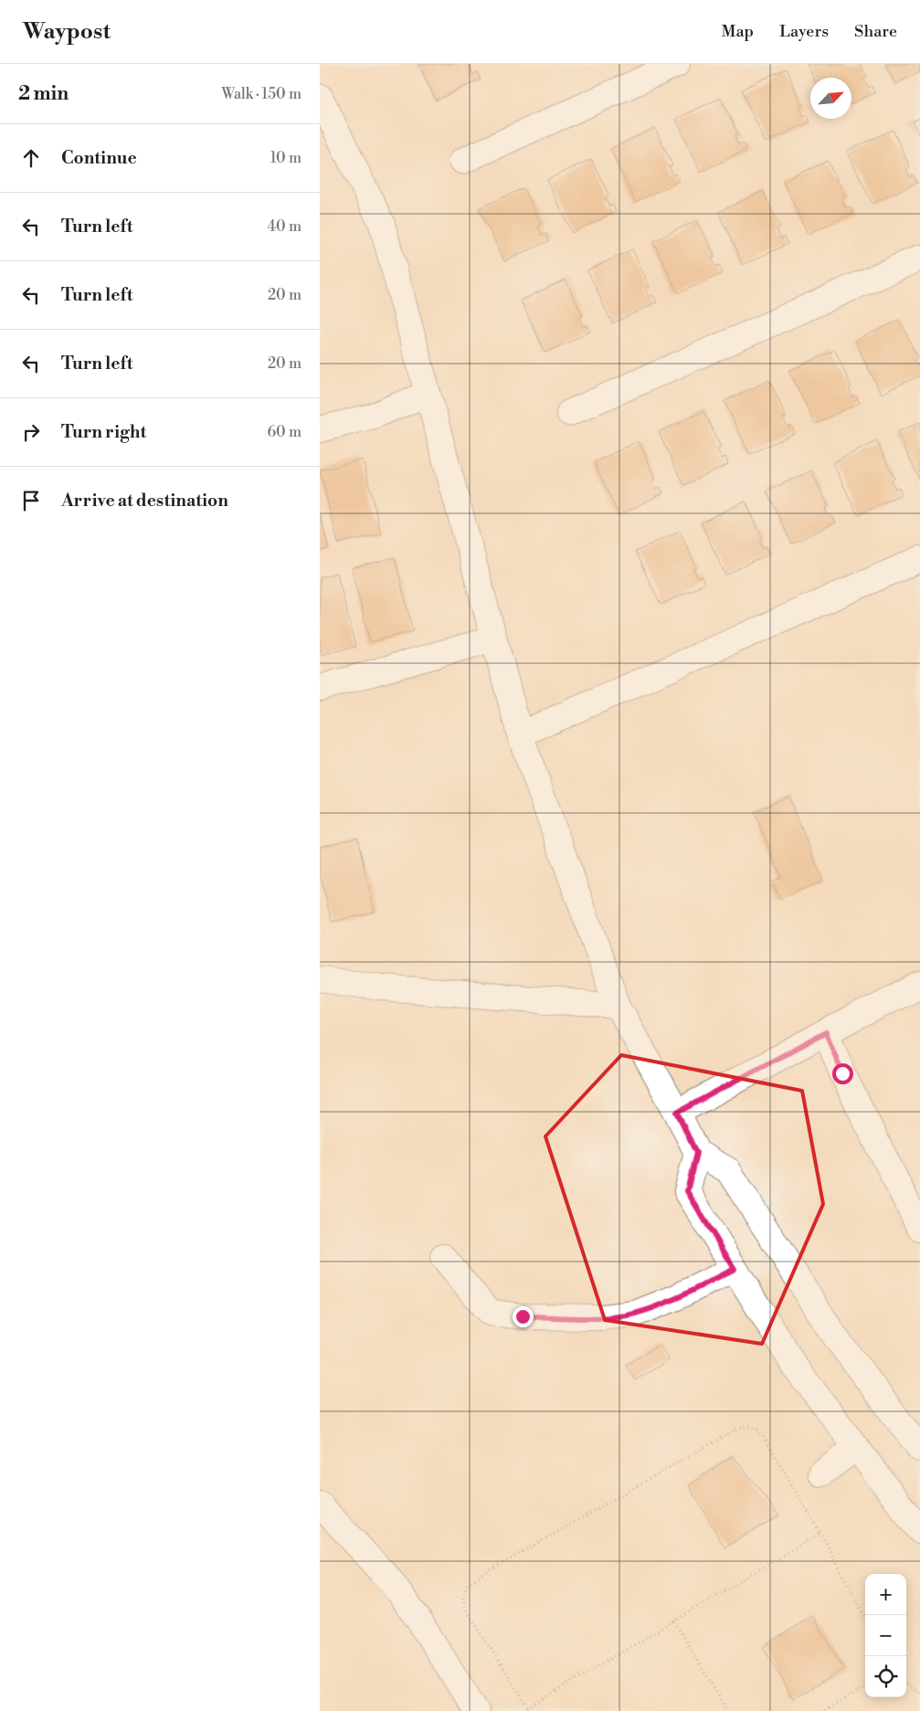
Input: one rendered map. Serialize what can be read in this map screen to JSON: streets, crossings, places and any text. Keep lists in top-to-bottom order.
{
  "north": "top right",
  "page": {
    "header": "Waypost",
    "nav": ["Map", "Layers", "Share"],
    "heading": ["2 min", "Walk · 150 m"],
    "list": [
      ["Continue", "10 m"],
      ["Turn left", "40 m"],
      ["Turn left", "20 m"],
      ["Turn left", "20 m"],
      ["Turn right", "60 m"],
      "Arrive at destination"
    ],
    "map_buttons": ["+", "−"]
  }
}
